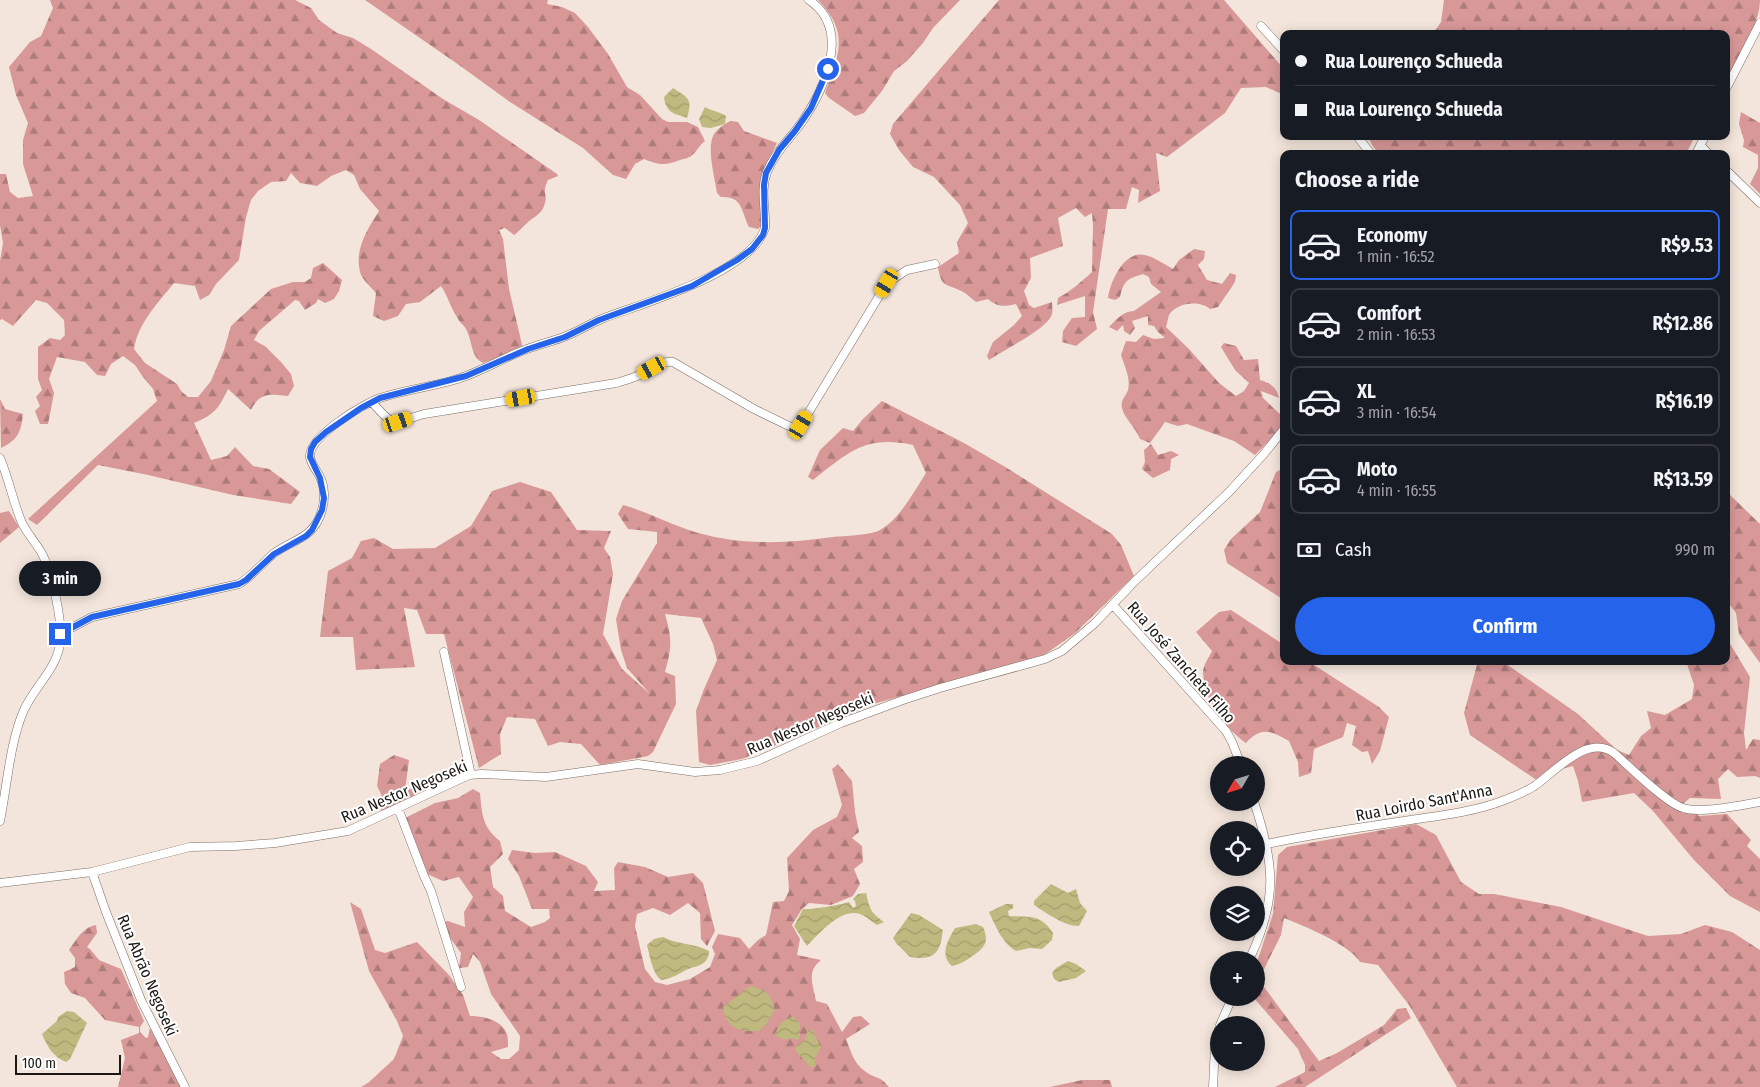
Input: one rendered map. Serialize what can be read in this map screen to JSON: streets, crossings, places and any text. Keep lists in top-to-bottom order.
{
  "streets": {
    "street": [
      "Rua José Zancheta Filho",
      "Rua Nestor Negoseki",
      "Rua Loirdo Sant'Anna",
      "Rua Abrão Negoseki"
    ]
  },
  "crossings": [
    ["Rua José Zancheta Filho", "Rua Nestor Negoseki"],
    ["Rua Nestor Negoseki", "Rua Abrão Negoseki"]
  ],
  "scale_bar": "100 m",
  "north": "bottom left",
  "page": {
    "banner": ["Rua Lourenço Schueda", "Rua Lourenço Schueda"],
    "heading": "Choose a ride",
    "list": [
      {
        "name": "Economy",
        "note": "1 min · 16:52",
        "value": "R$9.53"
      },
      {
        "name": "Comfort",
        "note": "2 min · 16:53",
        "value": "R$12.86"
      },
      {
        "name": "XL",
        "note": "3 min · 16:54",
        "value": "R$16.19"
      },
      {
        "name": "Moto",
        "note": "4 min · 16:55",
        "value": "R$13.59"
      }
    ],
    "pay": ["Cash", "990 m"],
    "bubble": "3 min",
    "buttons": "Confirm",
    "map_buttons": ["+", "−"],
    "scale": "100 m"
  }
}
